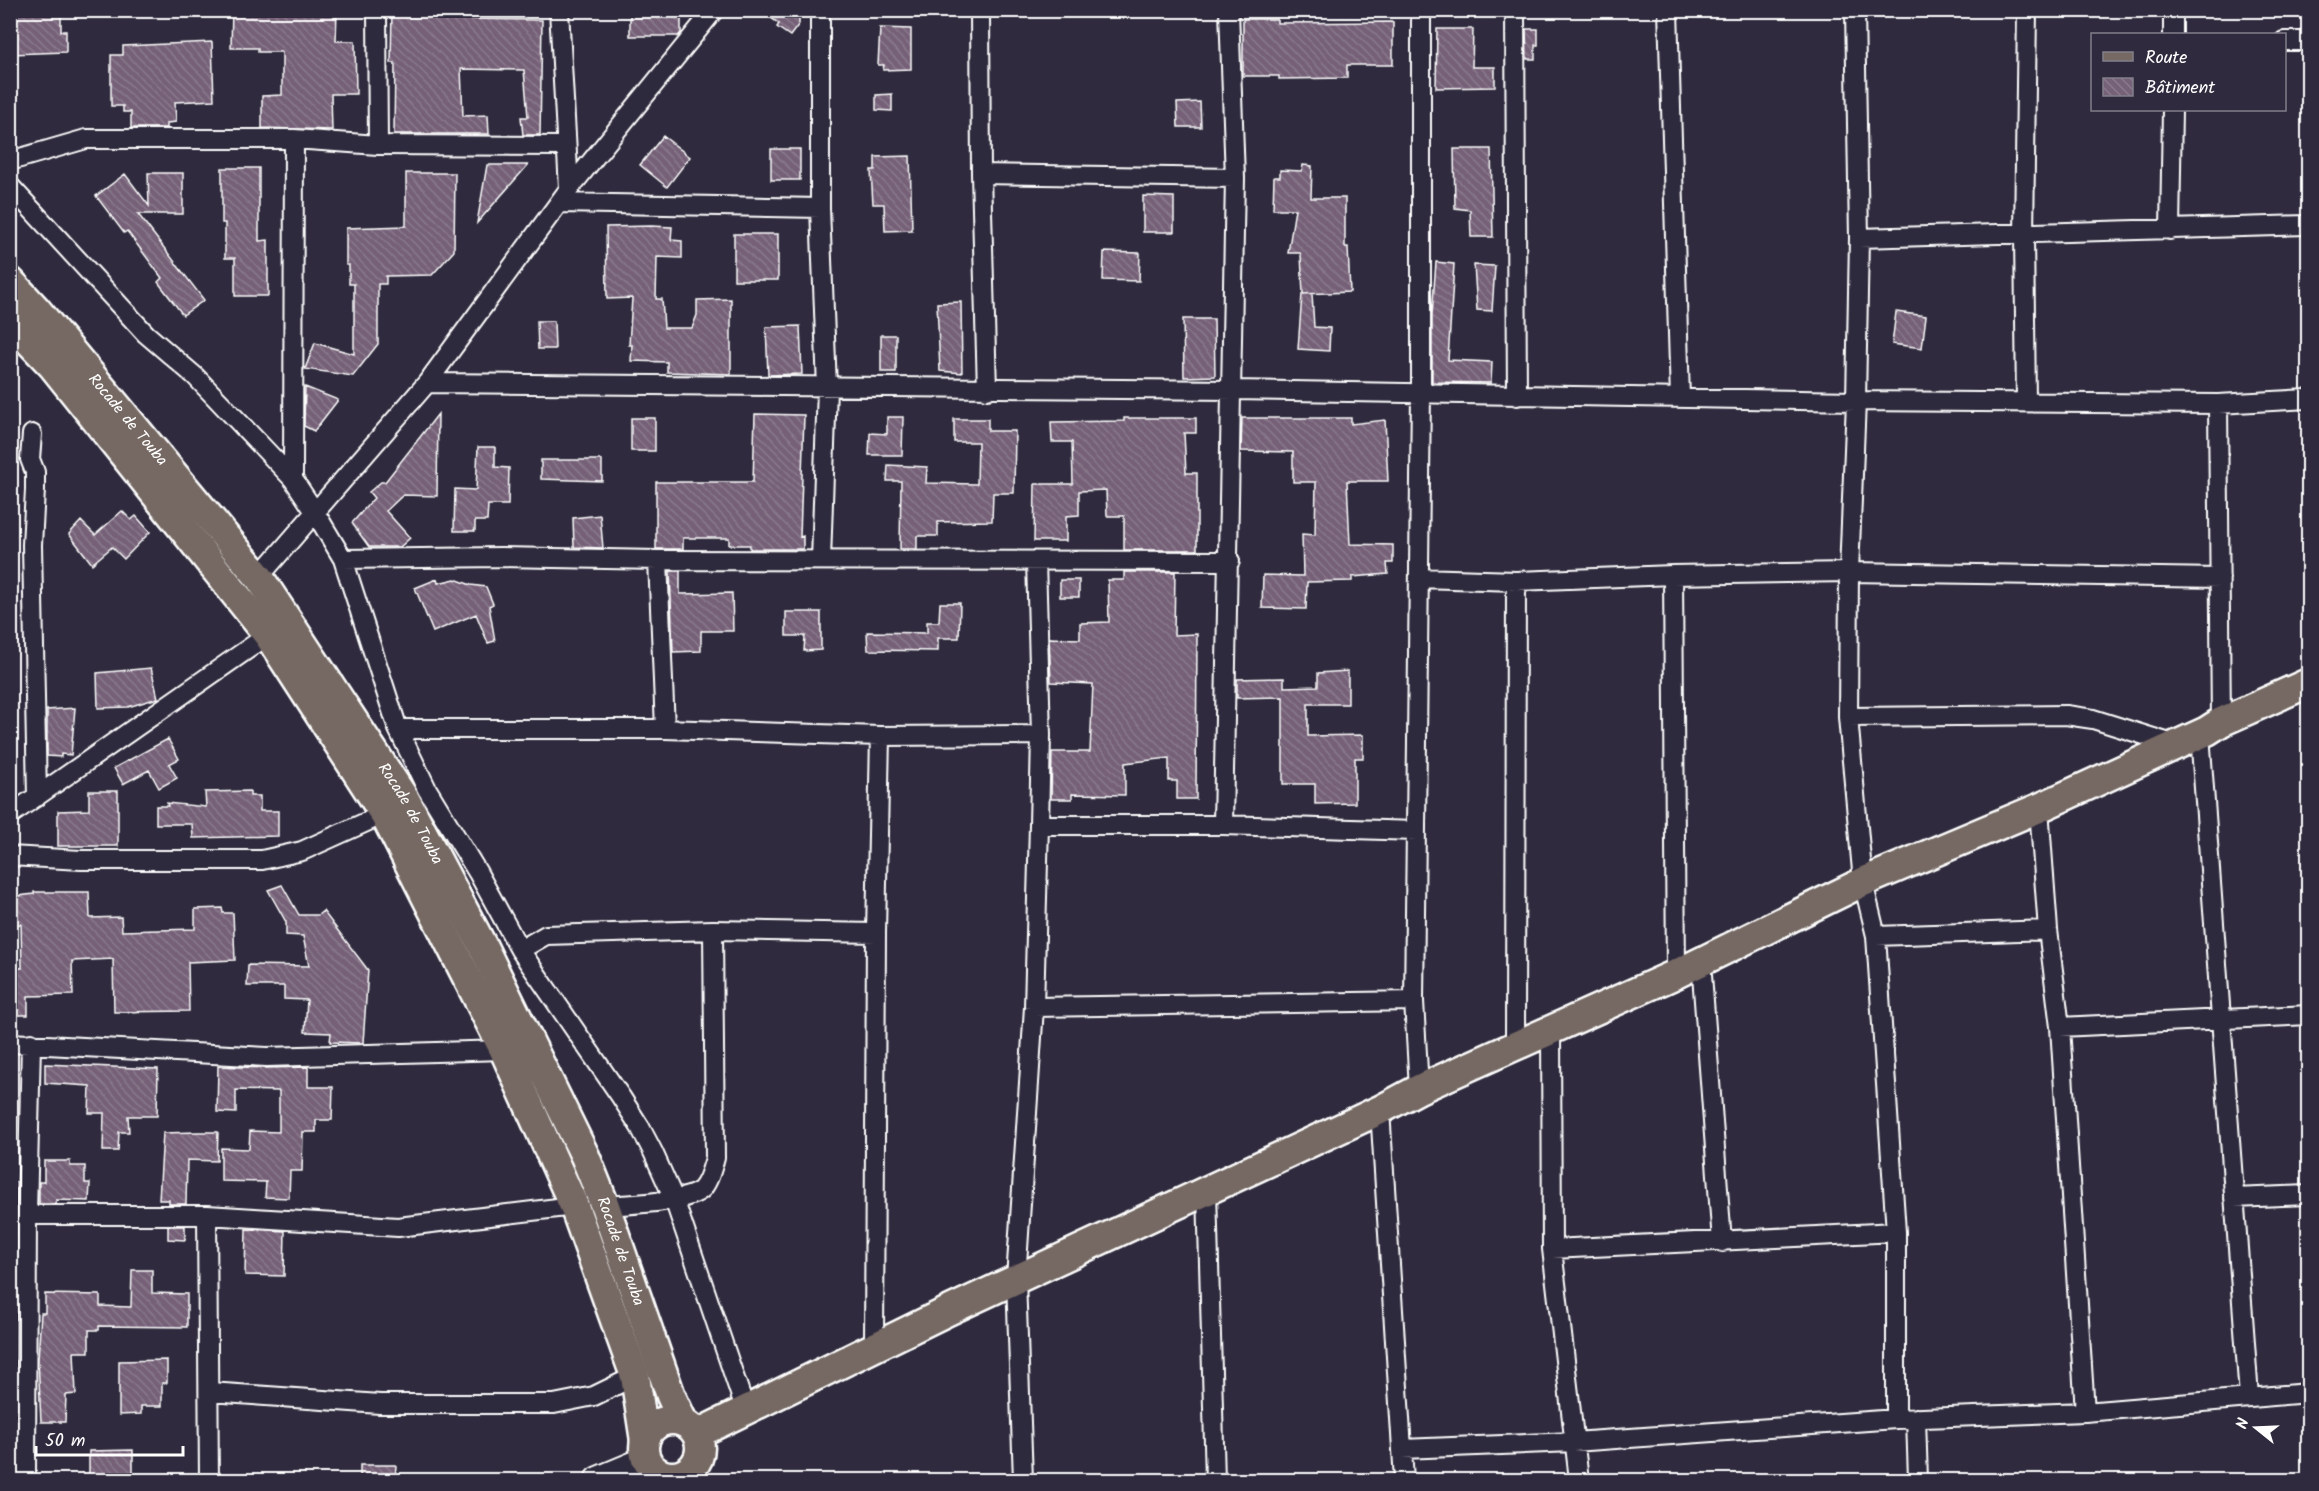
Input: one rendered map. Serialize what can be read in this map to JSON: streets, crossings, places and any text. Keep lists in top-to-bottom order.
{
  "streets": {
    "main road": ["Rocade de Touba"]
  },
  "legend": ["Route", "Bâtiment"],
  "scale_bar": "50 m",
  "north": "left"
}
